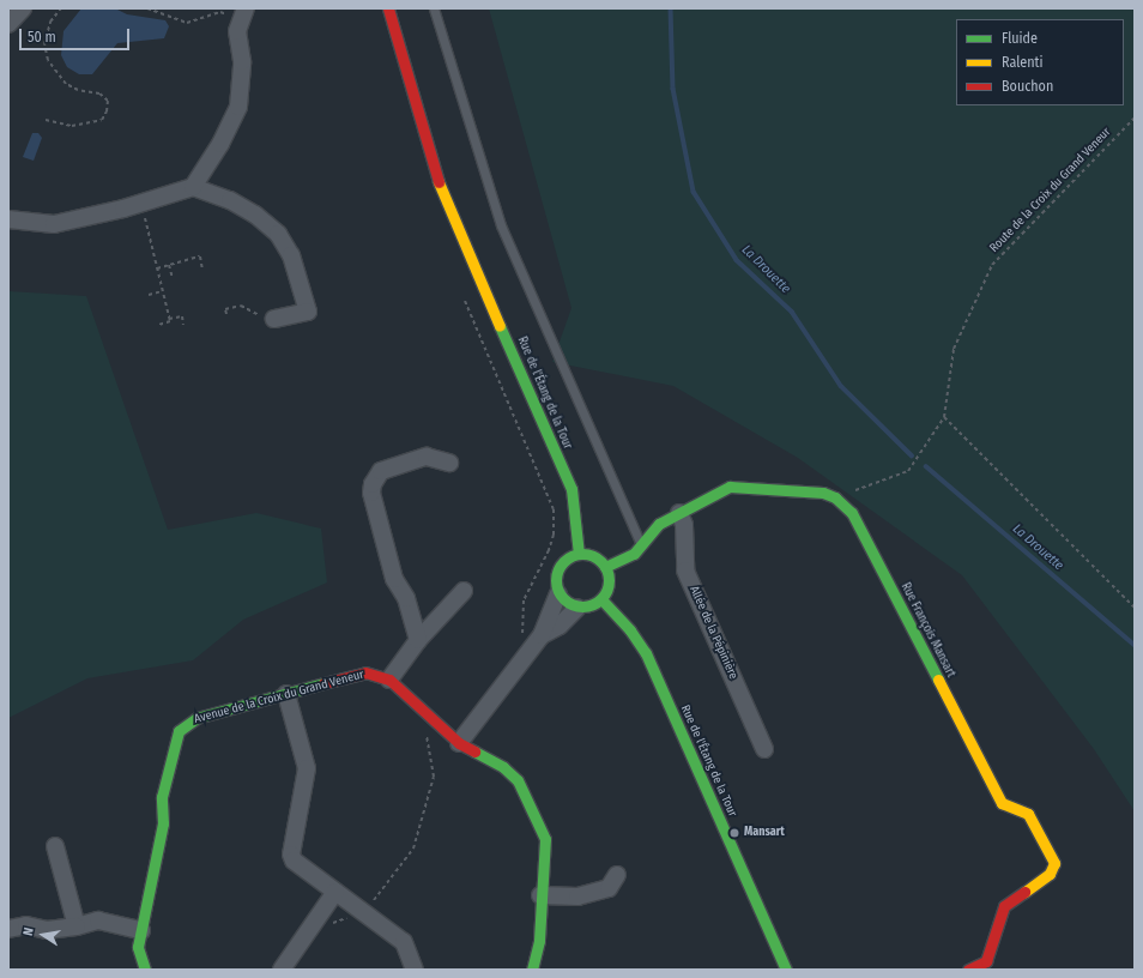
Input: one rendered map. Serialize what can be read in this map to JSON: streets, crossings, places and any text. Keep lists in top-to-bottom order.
{
  "streets": {
    "street": [
      "Rue de l'Étang de la Tour",
      "Rue François Mansart",
      "Allée de la Pépinière",
      "Avenue de la Croix du Grand Veneur"
    ],
    "path": ["Route de la Croix du Grand Veneur"]
  },
  "crossings": [
    ["Route de la Croix du Grand Veneur", "Rue François Mansart"]
  ],
  "water": ["La Drouette"],
  "places": ["Mansart"],
  "legend": ["Fluide", "Ralenti", "Bouchon"],
  "scale_bar": "50 m",
  "north": "left"
}
